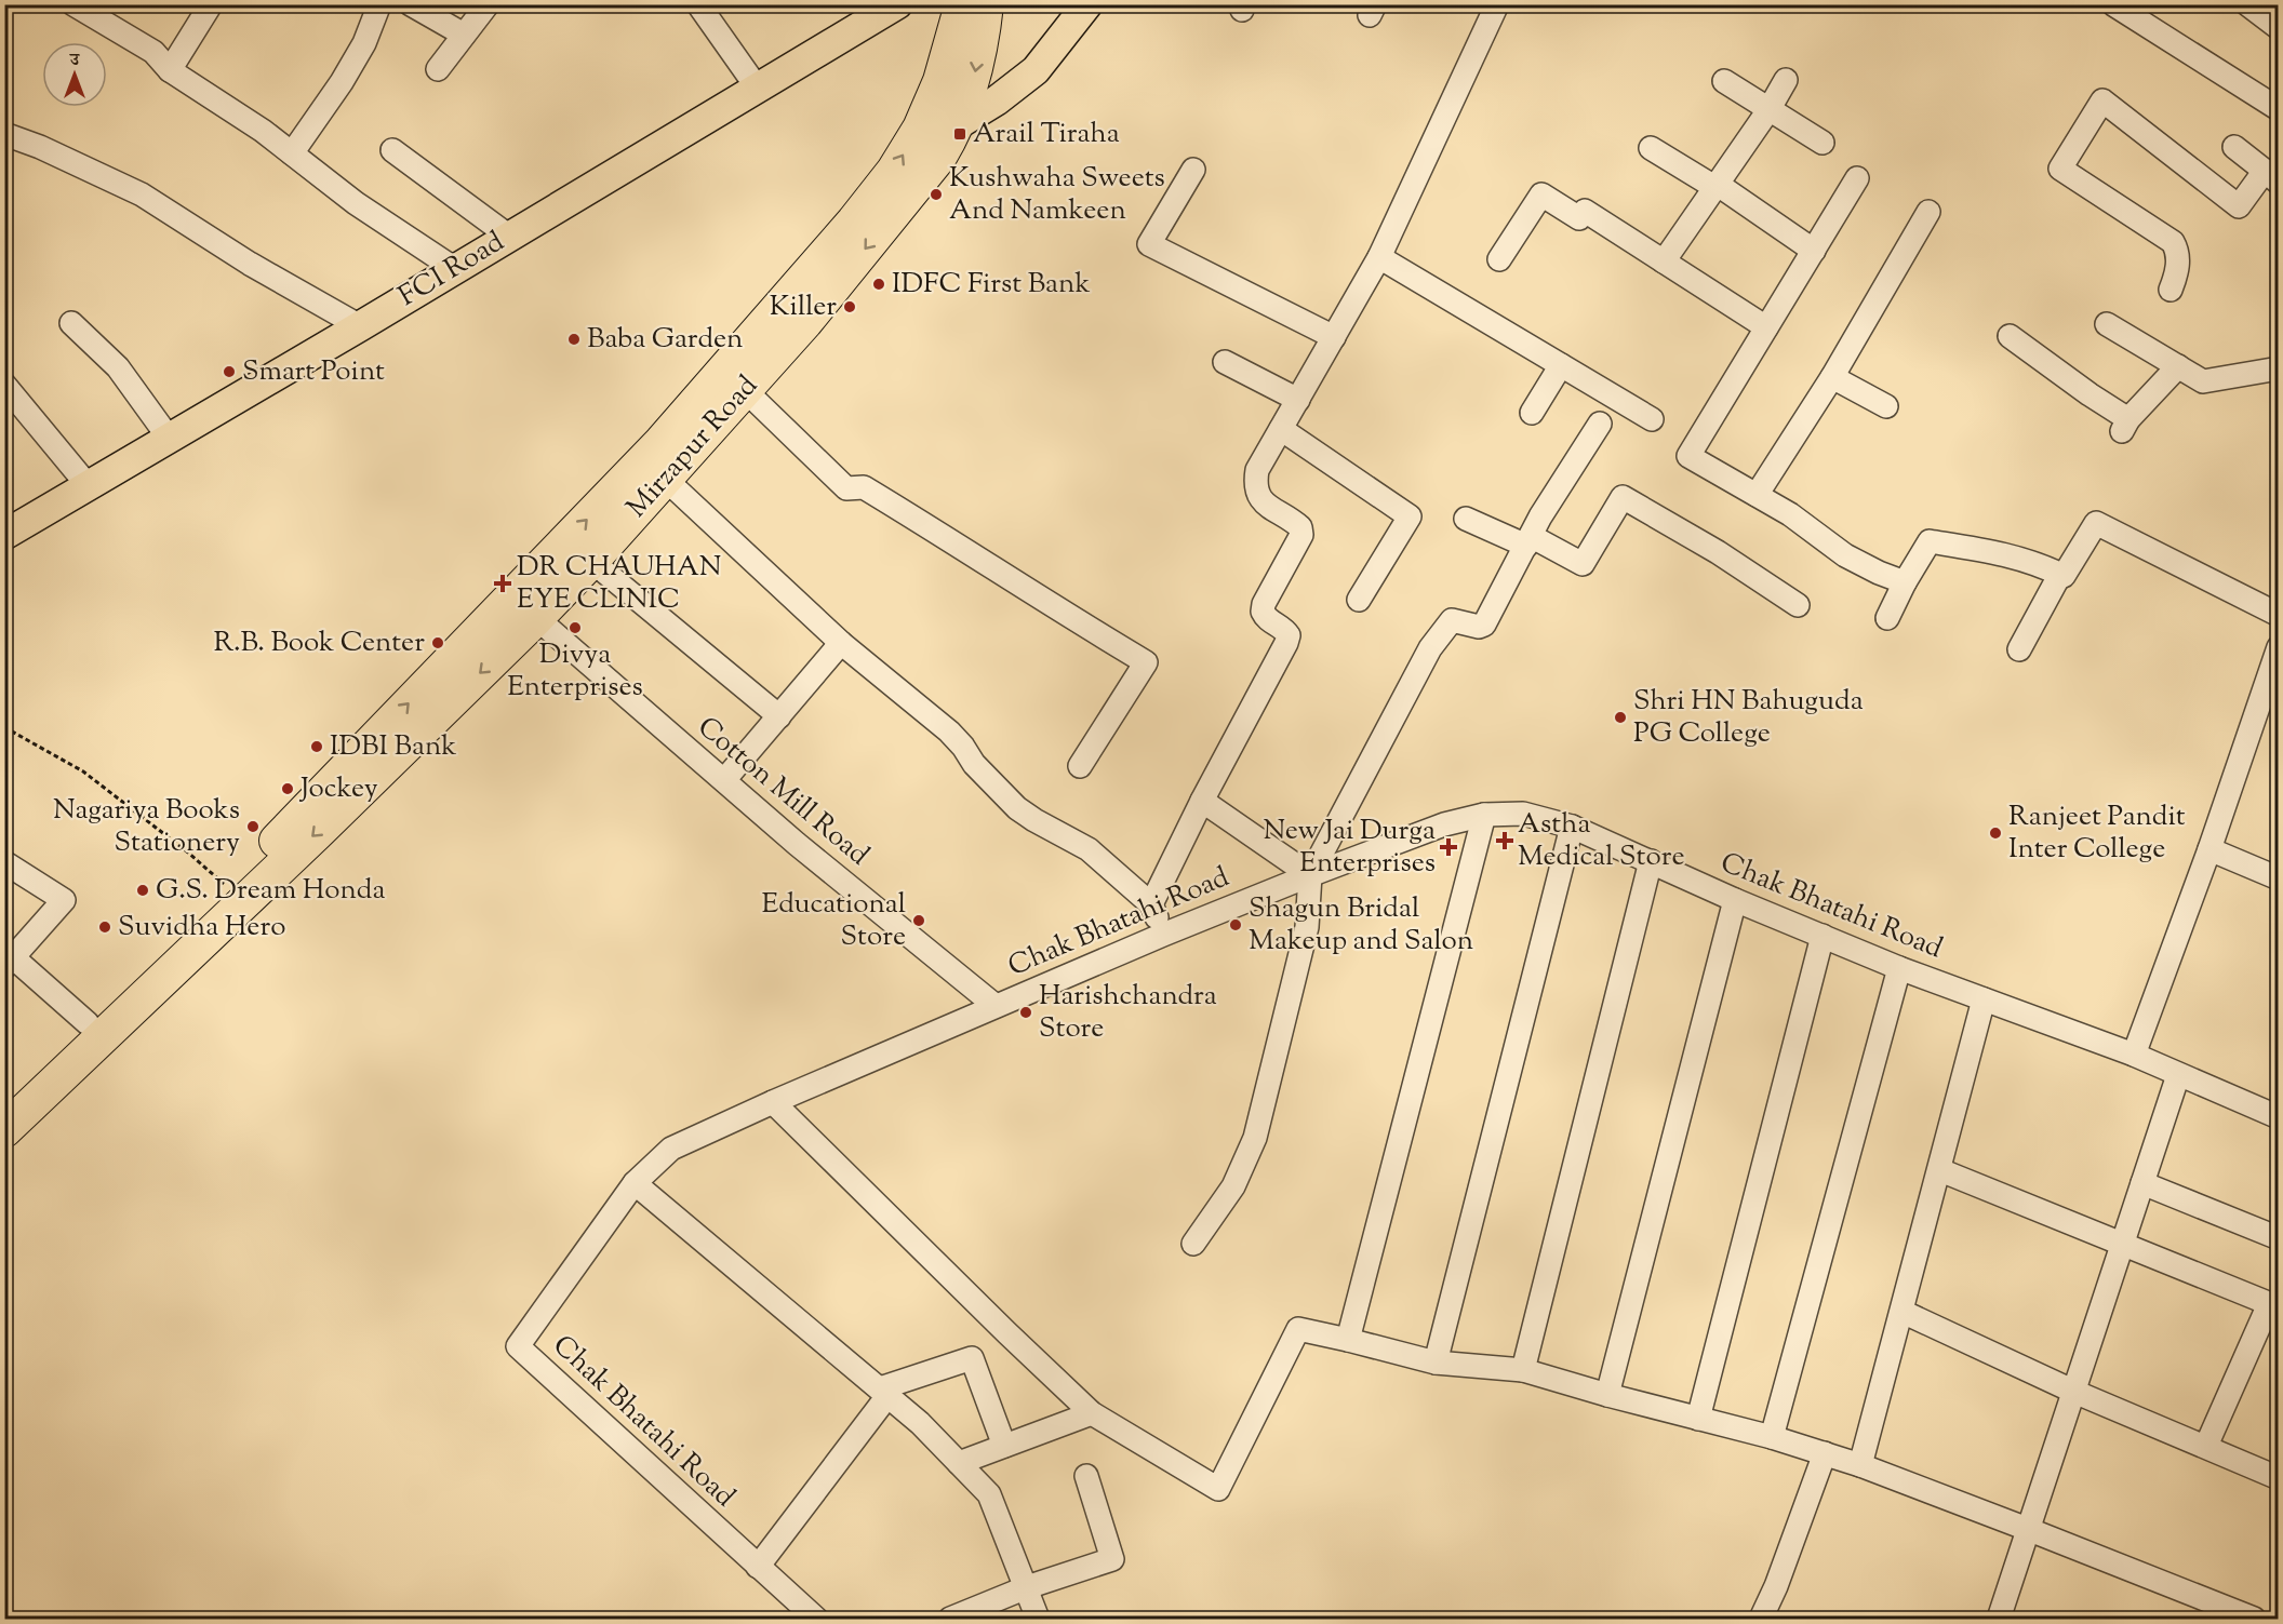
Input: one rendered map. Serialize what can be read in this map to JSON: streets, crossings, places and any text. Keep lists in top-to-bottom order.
{
  "streets": {
    "highway": ["Mirzapur Road"],
    "main road": ["FCI Road"],
    "street": ["Cotton Mill Road", "Chak Bhatahi Road"]
  },
  "crossings": [
    ["Mirzapur Road", "Cotton Mill Road"],
    ["Cotton Mill Road", "Chak Bhatahi Road"]
  ],
  "places": {
    "transit": ["Arail Tiraha"],
    "other": [
      "Kushwaha Sweets And Namkeen",
      "IDFC First Bank",
      "Killer",
      "Baba Garden",
      "Smart Point",
      "Divya Enterprises",
      "R.B. Book Center",
      "Shri HN Bahuguda PG College",
      "IDBI Bank",
      "Jockey",
      "Nagariya Books Stationery",
      "Ranjeet Pandit Inter College",
      "G.S. Dream Honda",
      "Educational Store",
      "Shagun Bridal Makeup and Salon",
      "Suvidha Hero",
      "Harishchandra Store"
    ],
    "health": ["DR CHAUHAN EYE CLINIC", "Astha Medical Store", "New Jai Durga Enterprises"]
  },
  "north": "top"
}
